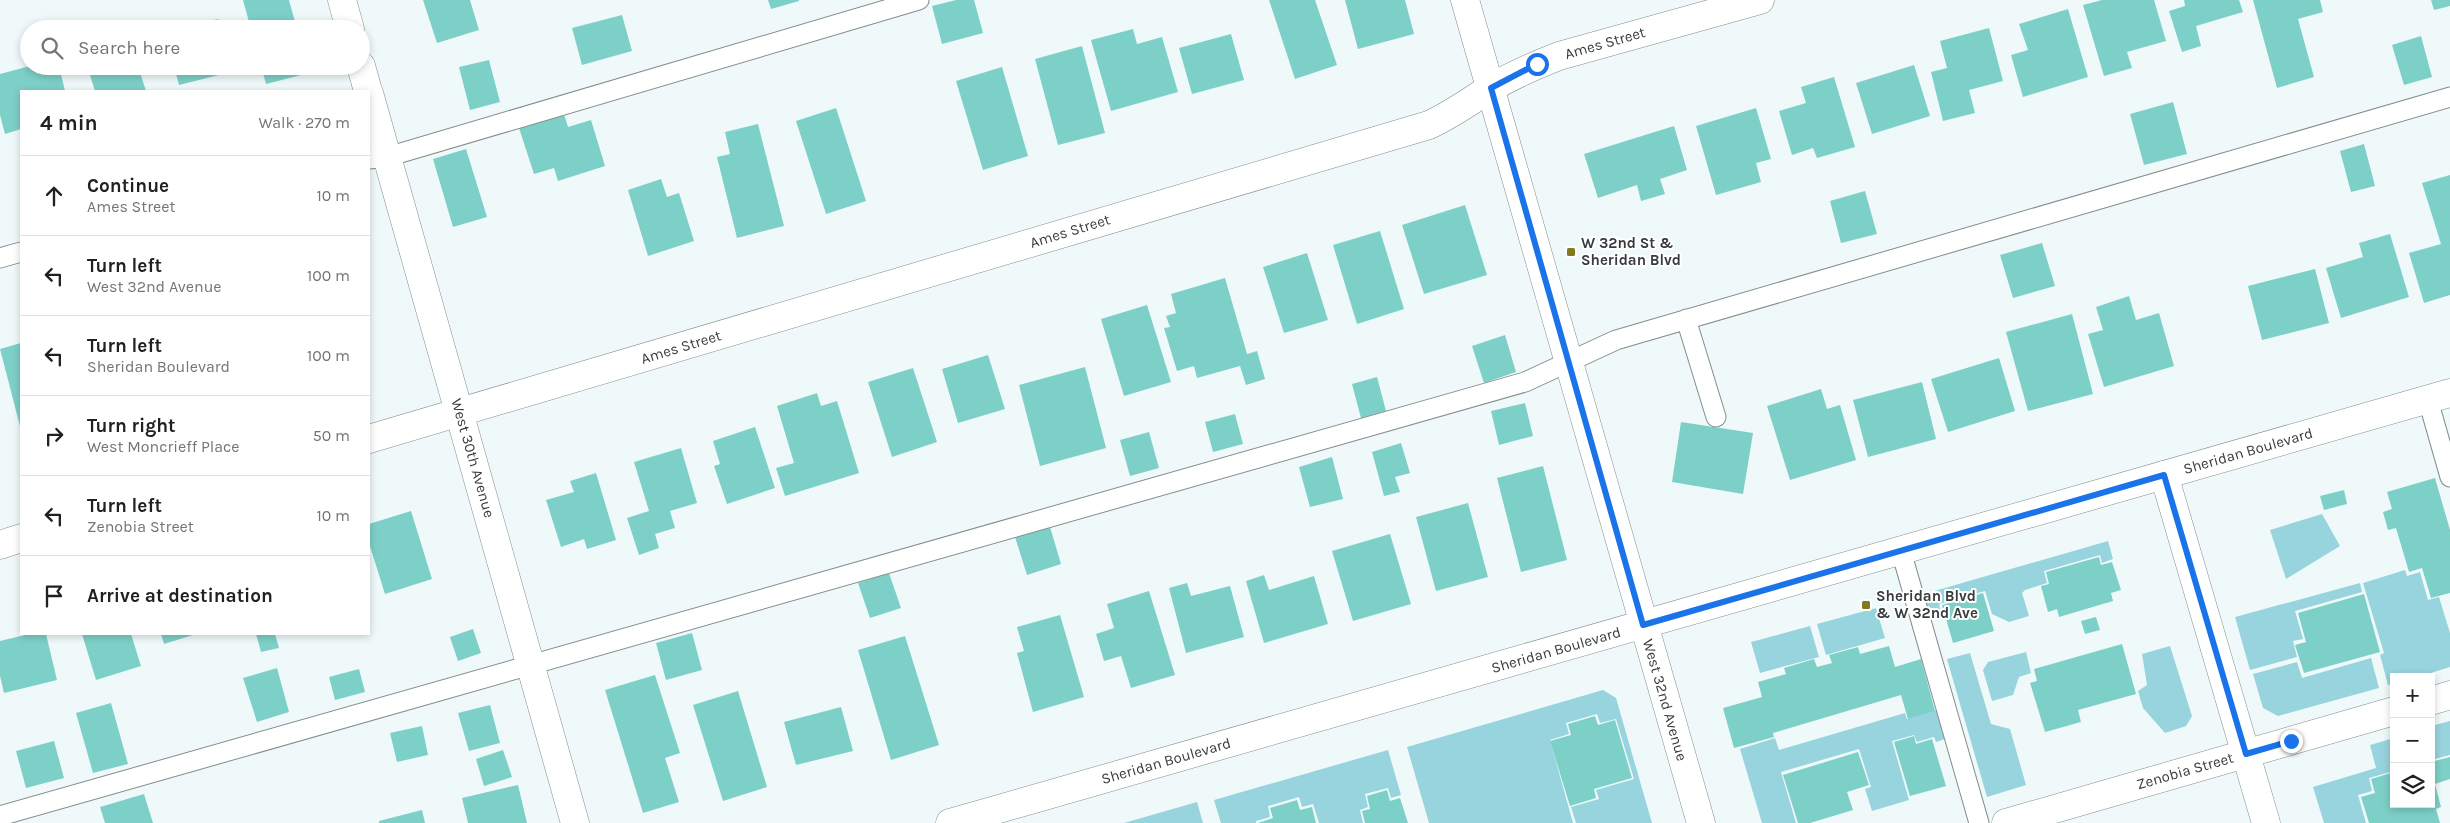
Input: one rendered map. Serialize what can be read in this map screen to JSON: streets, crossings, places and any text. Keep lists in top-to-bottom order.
{
  "streets": {
    "street": [
      "Ames Street",
      "Sheridan Boulevard",
      "West 30th Avenue",
      "West 32nd Avenue",
      "Zenobia Street"
    ]
  },
  "crossings": [
    ["Ames Street", "West 30th Avenue"],
    ["Ames Street", "West 32nd Avenue"],
    ["Sheridan Boulevard", "West 32nd Avenue"]
  ],
  "places": {
    "transit": ["W 32nd St & Sheridan Blvd", "Sheridan Blvd & W 32nd Ave"]
  },
  "page": {
    "search": "Search here",
    "heading": ["4 min", "Walk · 270 m"],
    "list": [
      ["Continue", "Ames Street", "10 m"],
      ["Turn left", "West 32nd Avenue", "100 m"],
      ["Turn left", "Sheridan Boulevard", "100 m"],
      ["Turn right", "West Moncrieff Place", "50 m"],
      ["Turn left", "Zenobia Street", "10 m"],
      "Arrive at destination"
    ],
    "map_buttons": ["+", "−"]
  }
}
